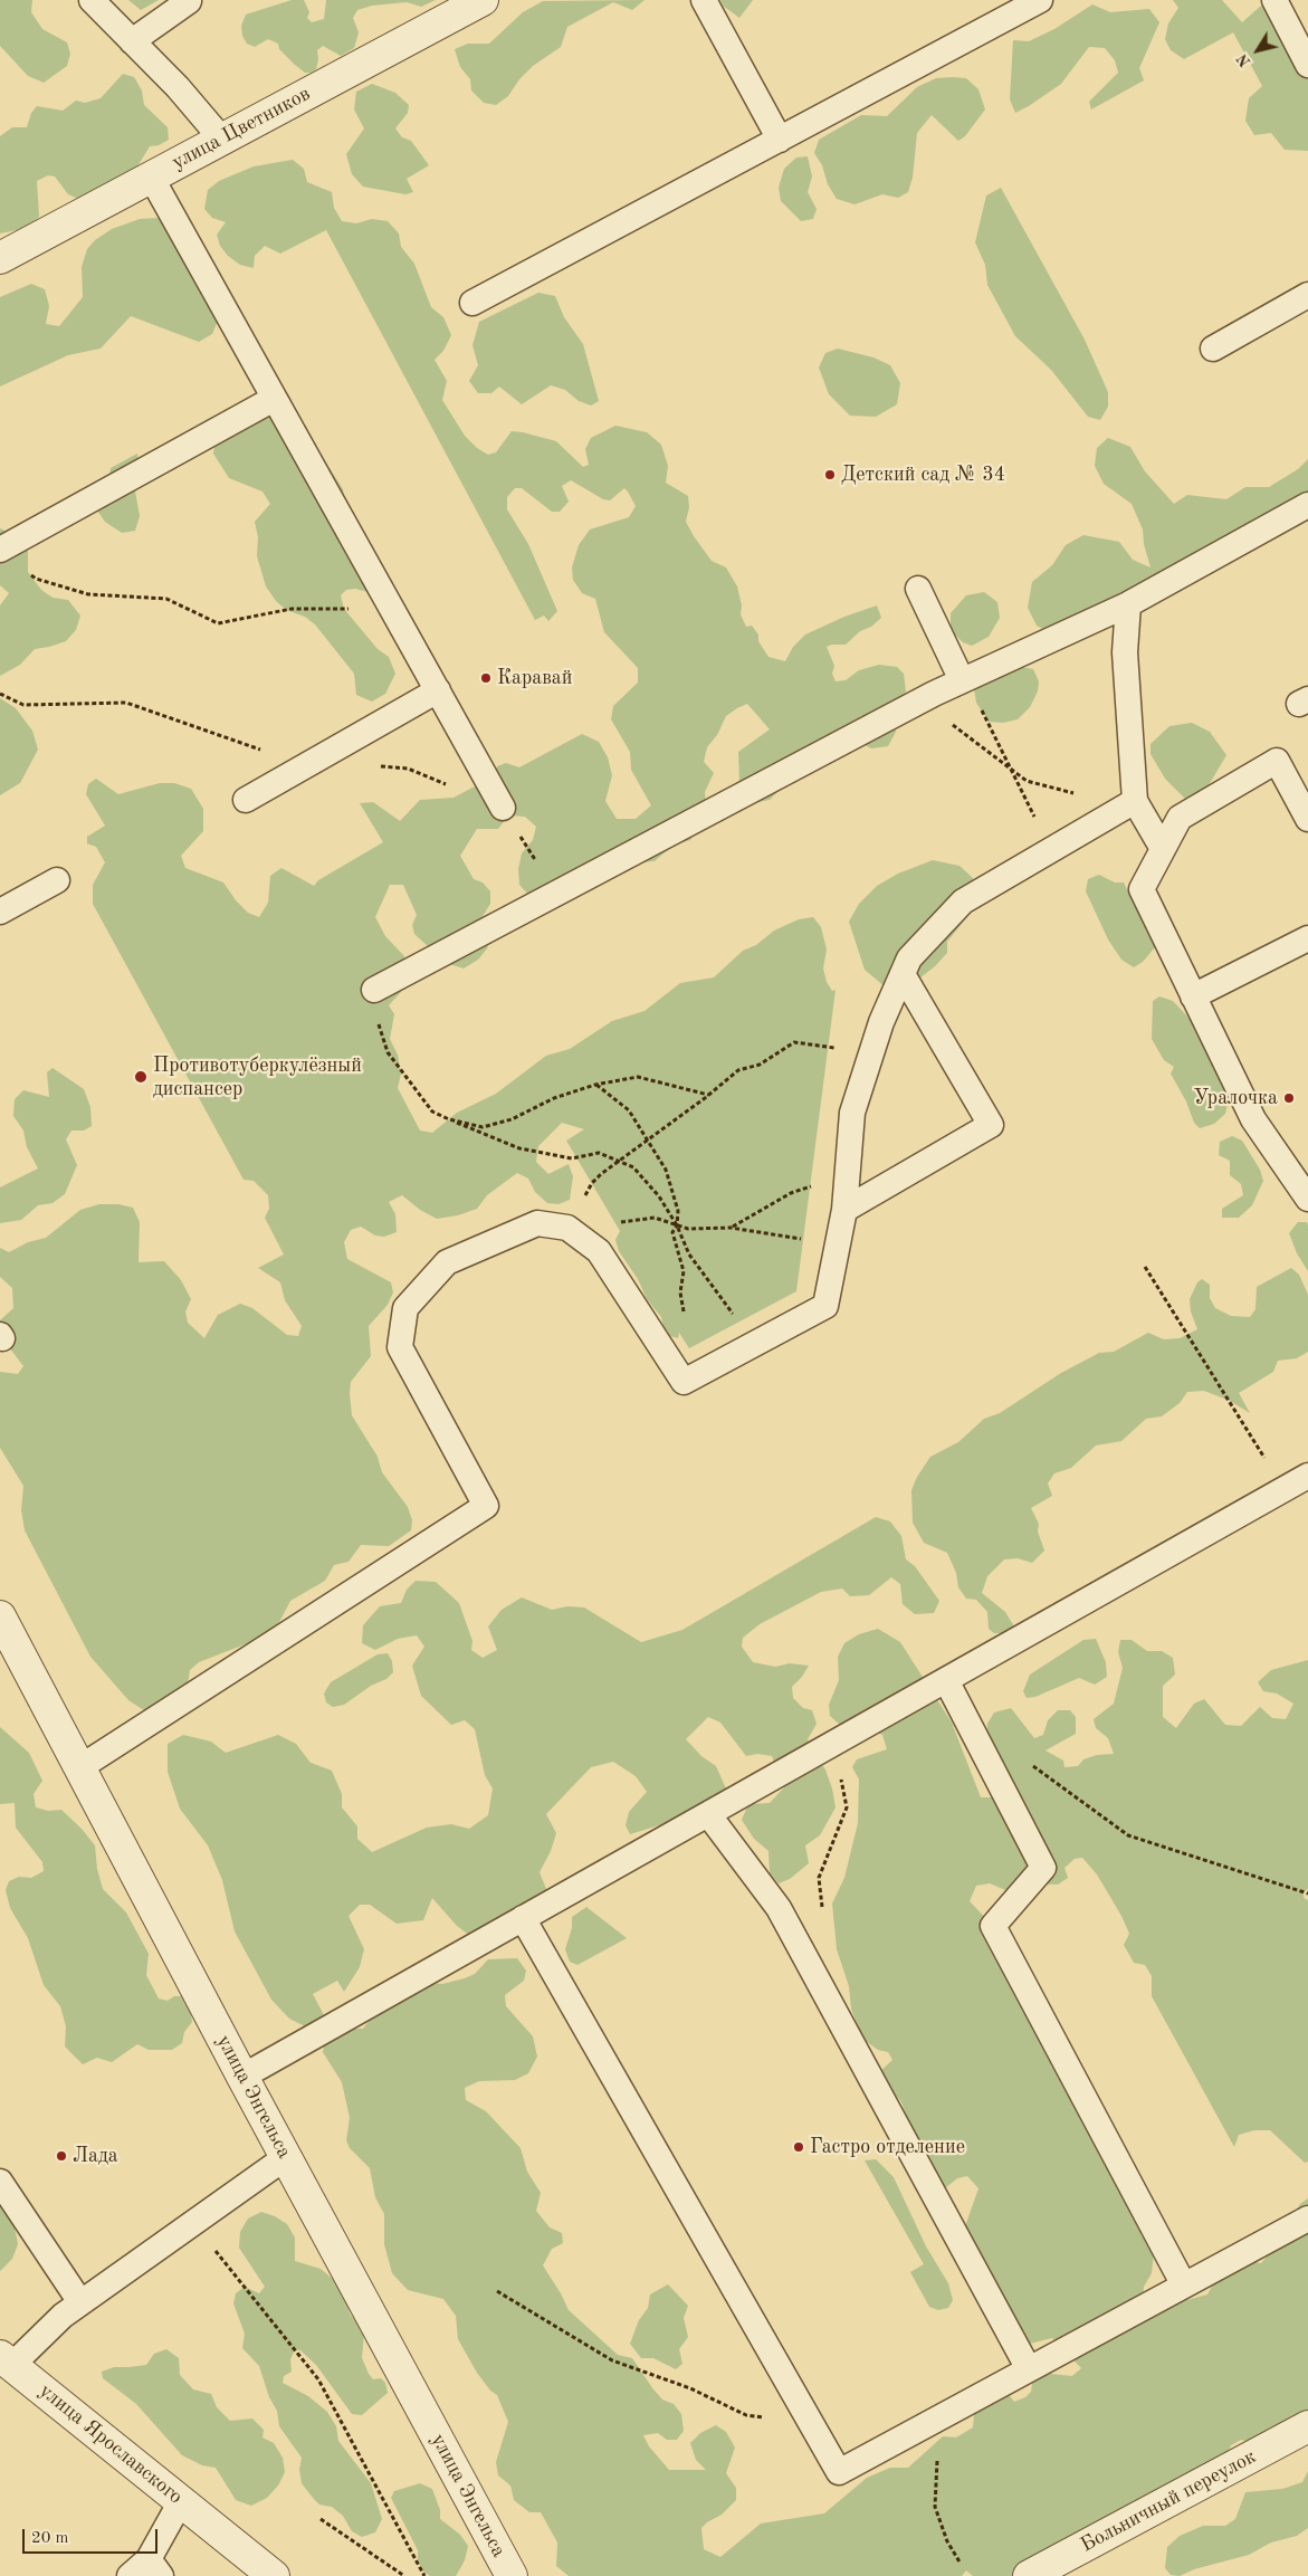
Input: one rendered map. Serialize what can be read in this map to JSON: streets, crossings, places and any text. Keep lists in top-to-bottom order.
{
  "streets": {
    "street": [
      "улица Цветников",
      "улица Энгельса",
      "улица Ярославского",
      "Больничный переулок"
    ]
  },
  "places": [
    "Детский сад № 34",
    "Каравай",
    "Противотуберкулёзный диспансер",
    "Уралочка",
    "Гастро отделение",
    "Лада"
  ],
  "scale_bar": "20 m",
  "north": "bottom left"
}
